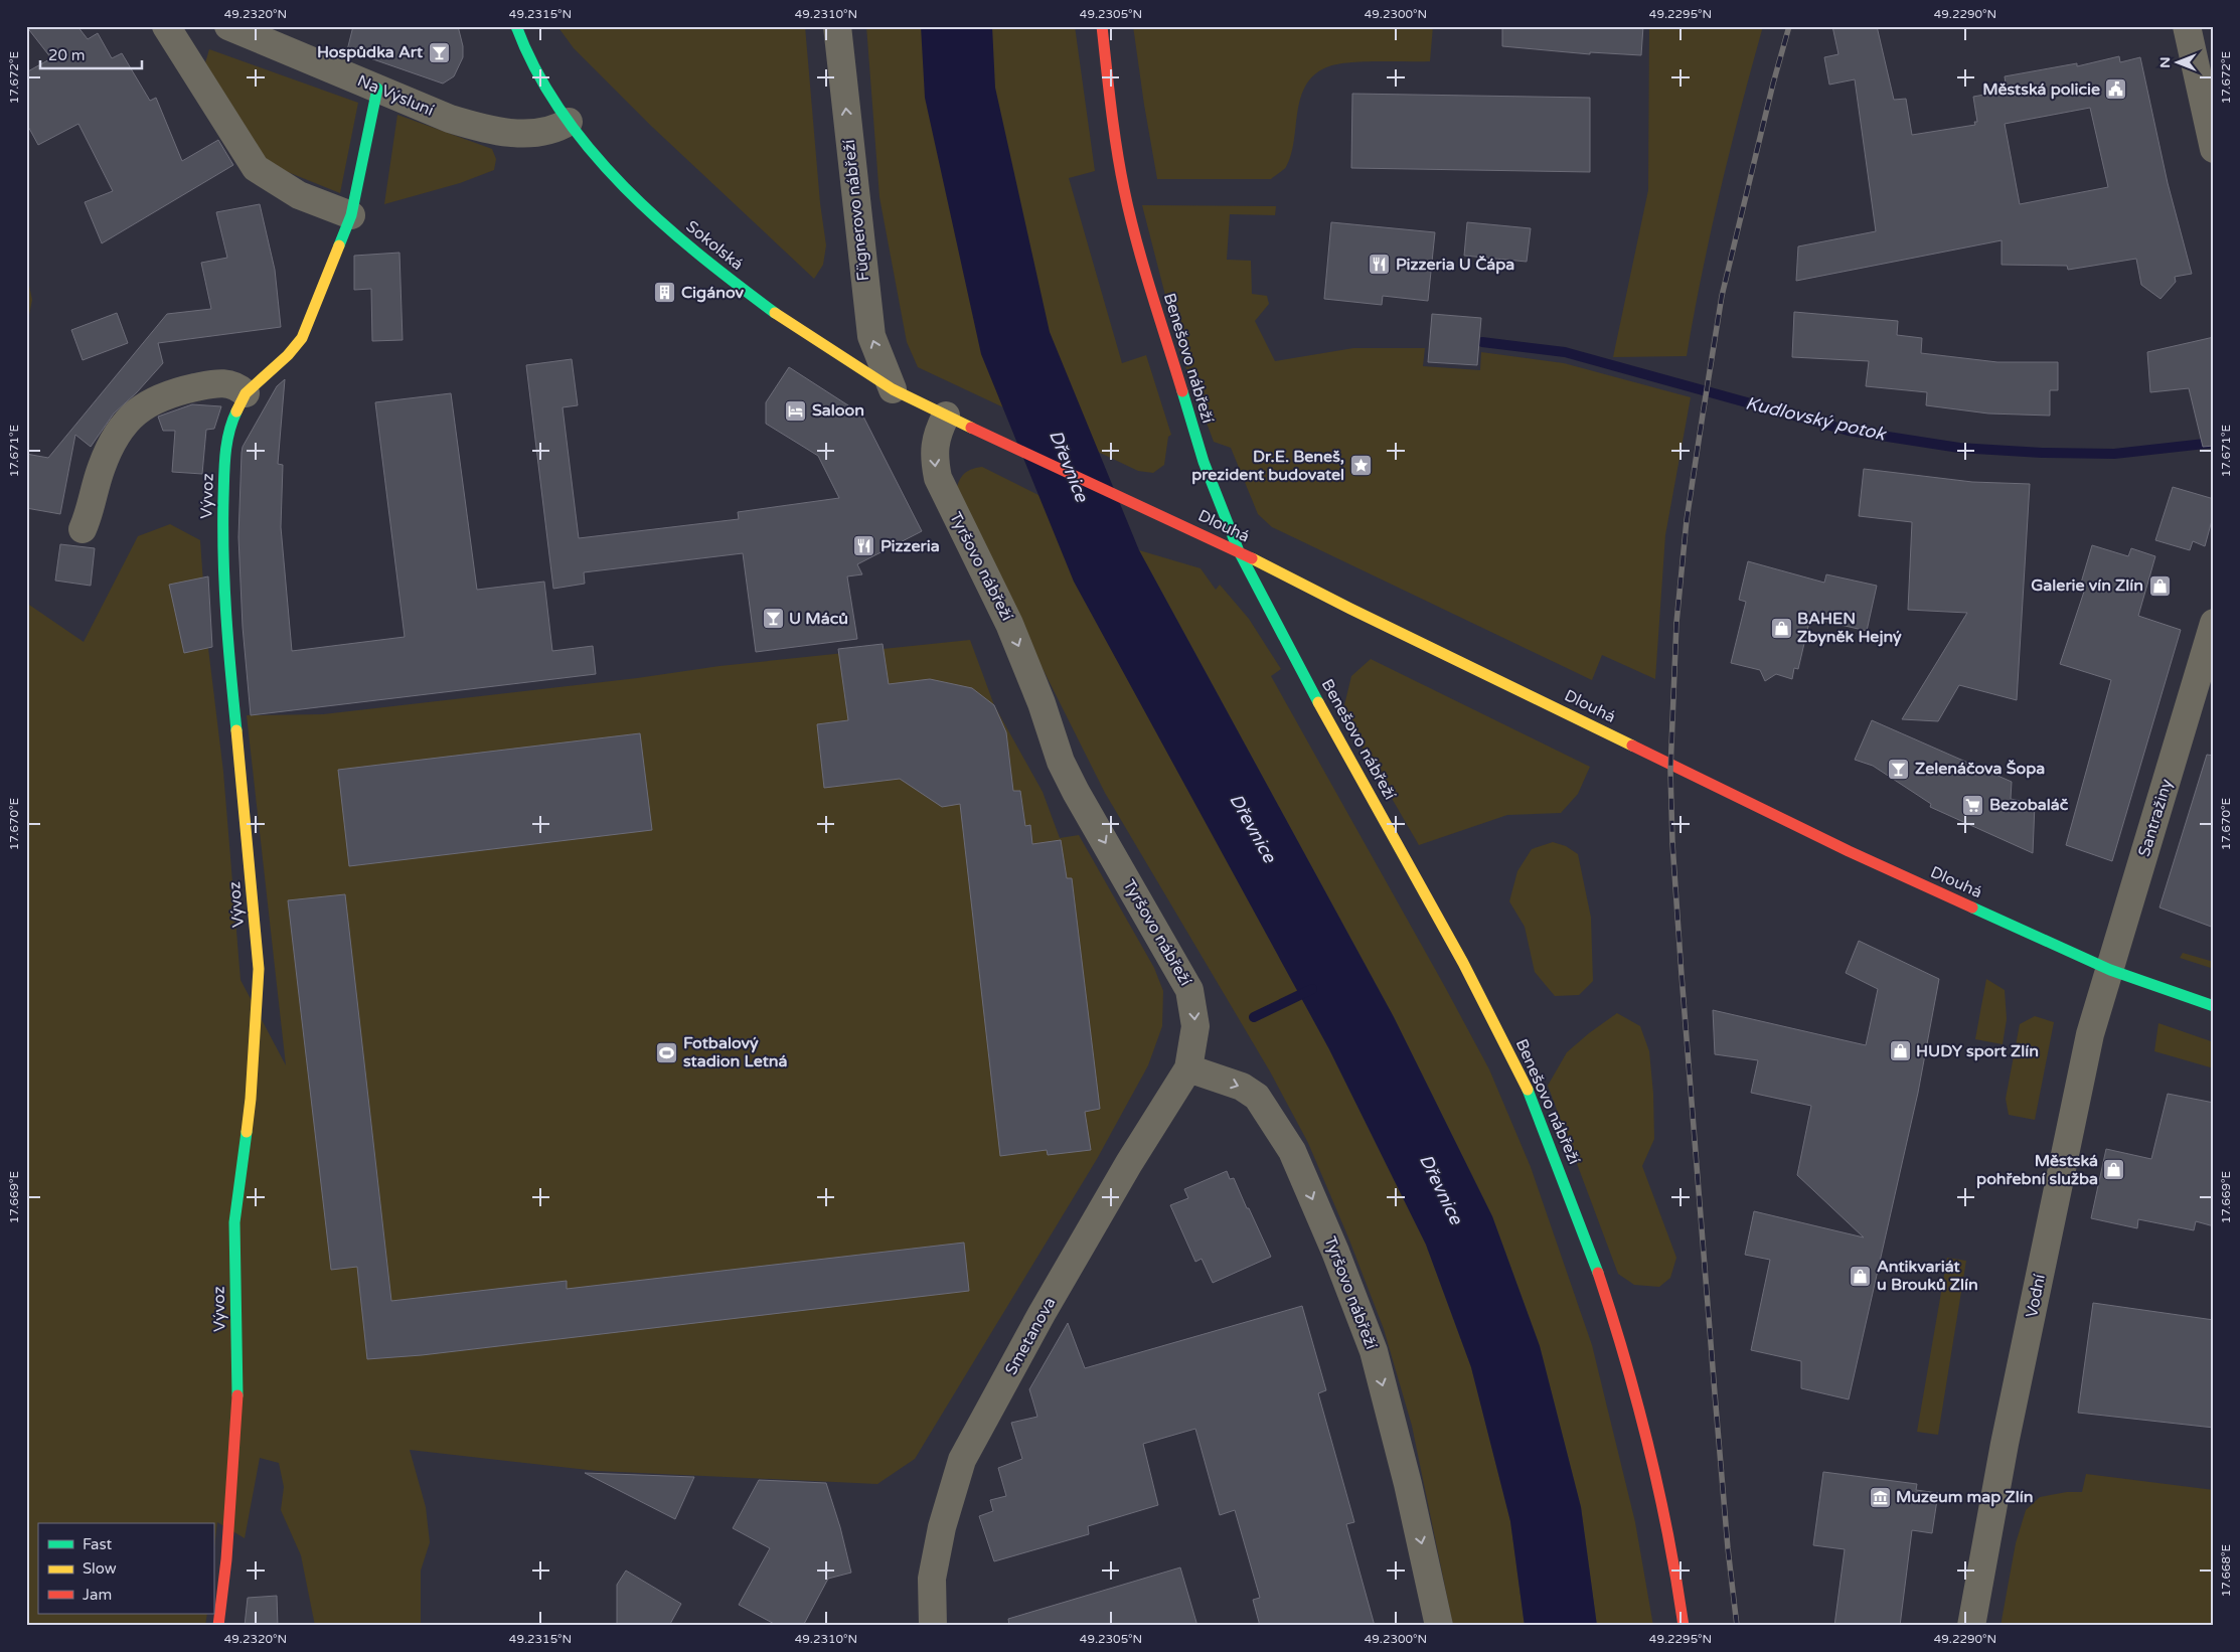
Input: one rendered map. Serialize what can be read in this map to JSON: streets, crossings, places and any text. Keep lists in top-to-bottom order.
{
  "streets": {
    "street": [
      "Na Výsluní",
      "Fügnerovo nábřeží",
      "Sokolská",
      "Benešovo nábřeží",
      "Vývoz",
      "Dlouhá",
      "Tyršovo nábřeží",
      "Santražiny",
      "Vodní",
      "Smetanova"
    ]
  },
  "crossings": [
    ["Na Výsluní", "Sokolská"],
    ["Na Výsluní", "Vývoz"],
    ["Fügnerovo nábřeží", "Sokolská"],
    ["Sokolská", "Dlouhá"],
    ["Sokolská", "Tyršovo nábřeží"],
    ["Benešovo nábřeží", "Dlouhá"],
    ["Dlouhá", "Tyršovo nábřeží"],
    ["Dlouhá", "Santražiny"],
    ["Dlouhá", "Vodní"],
    ["Tyršovo nábřeží", "Smetanova"],
    ["Santražiny", "Vodní"]
  ],
  "one_way": ["Fügnerovo nábřeží", "Tyršovo nábřeží"],
  "water": ["Kudlovský potok", "Dřevnice"],
  "places": {
    "bar": ["Hospůdka Art", "U Máců", "Zelenáčova Šopa"],
    "public building": ["Městská policie"],
    "restaurant": ["Pizzeria U Čápa", "Pizzeria"],
    "building": ["Cigánov"],
    "hotel": ["Saloon"],
    "place": ["Dr.E. Beneš, prezident budovatel"],
    "shop": [
      "Galerie vín Zlín",
      "BAHEN Zbyněk Hejný",
      "HUDY sport Zlín",
      "Městská pohřební služba",
      "Antikvariát u Brouků Zlín"
    ],
    "supermarket": ["Bezobaláč"],
    "sports": ["Fotbalový stadion Letná"],
    "museum": ["Muzeum map Zlín"]
  },
  "legend": ["Fast", "Slow", "Jam"],
  "scale_bar": "20 m",
  "north": "left",
  "coordinates": [
    "49.2320°N",
    "49.2315°N",
    "49.2310°N",
    "49.2305°N",
    "49.2300°N",
    "49.2295°N",
    "49.2290°N",
    "17.672°E",
    "17.671°E",
    "17.670°E",
    "17.669°E",
    "17.668°E"
  ]
}
